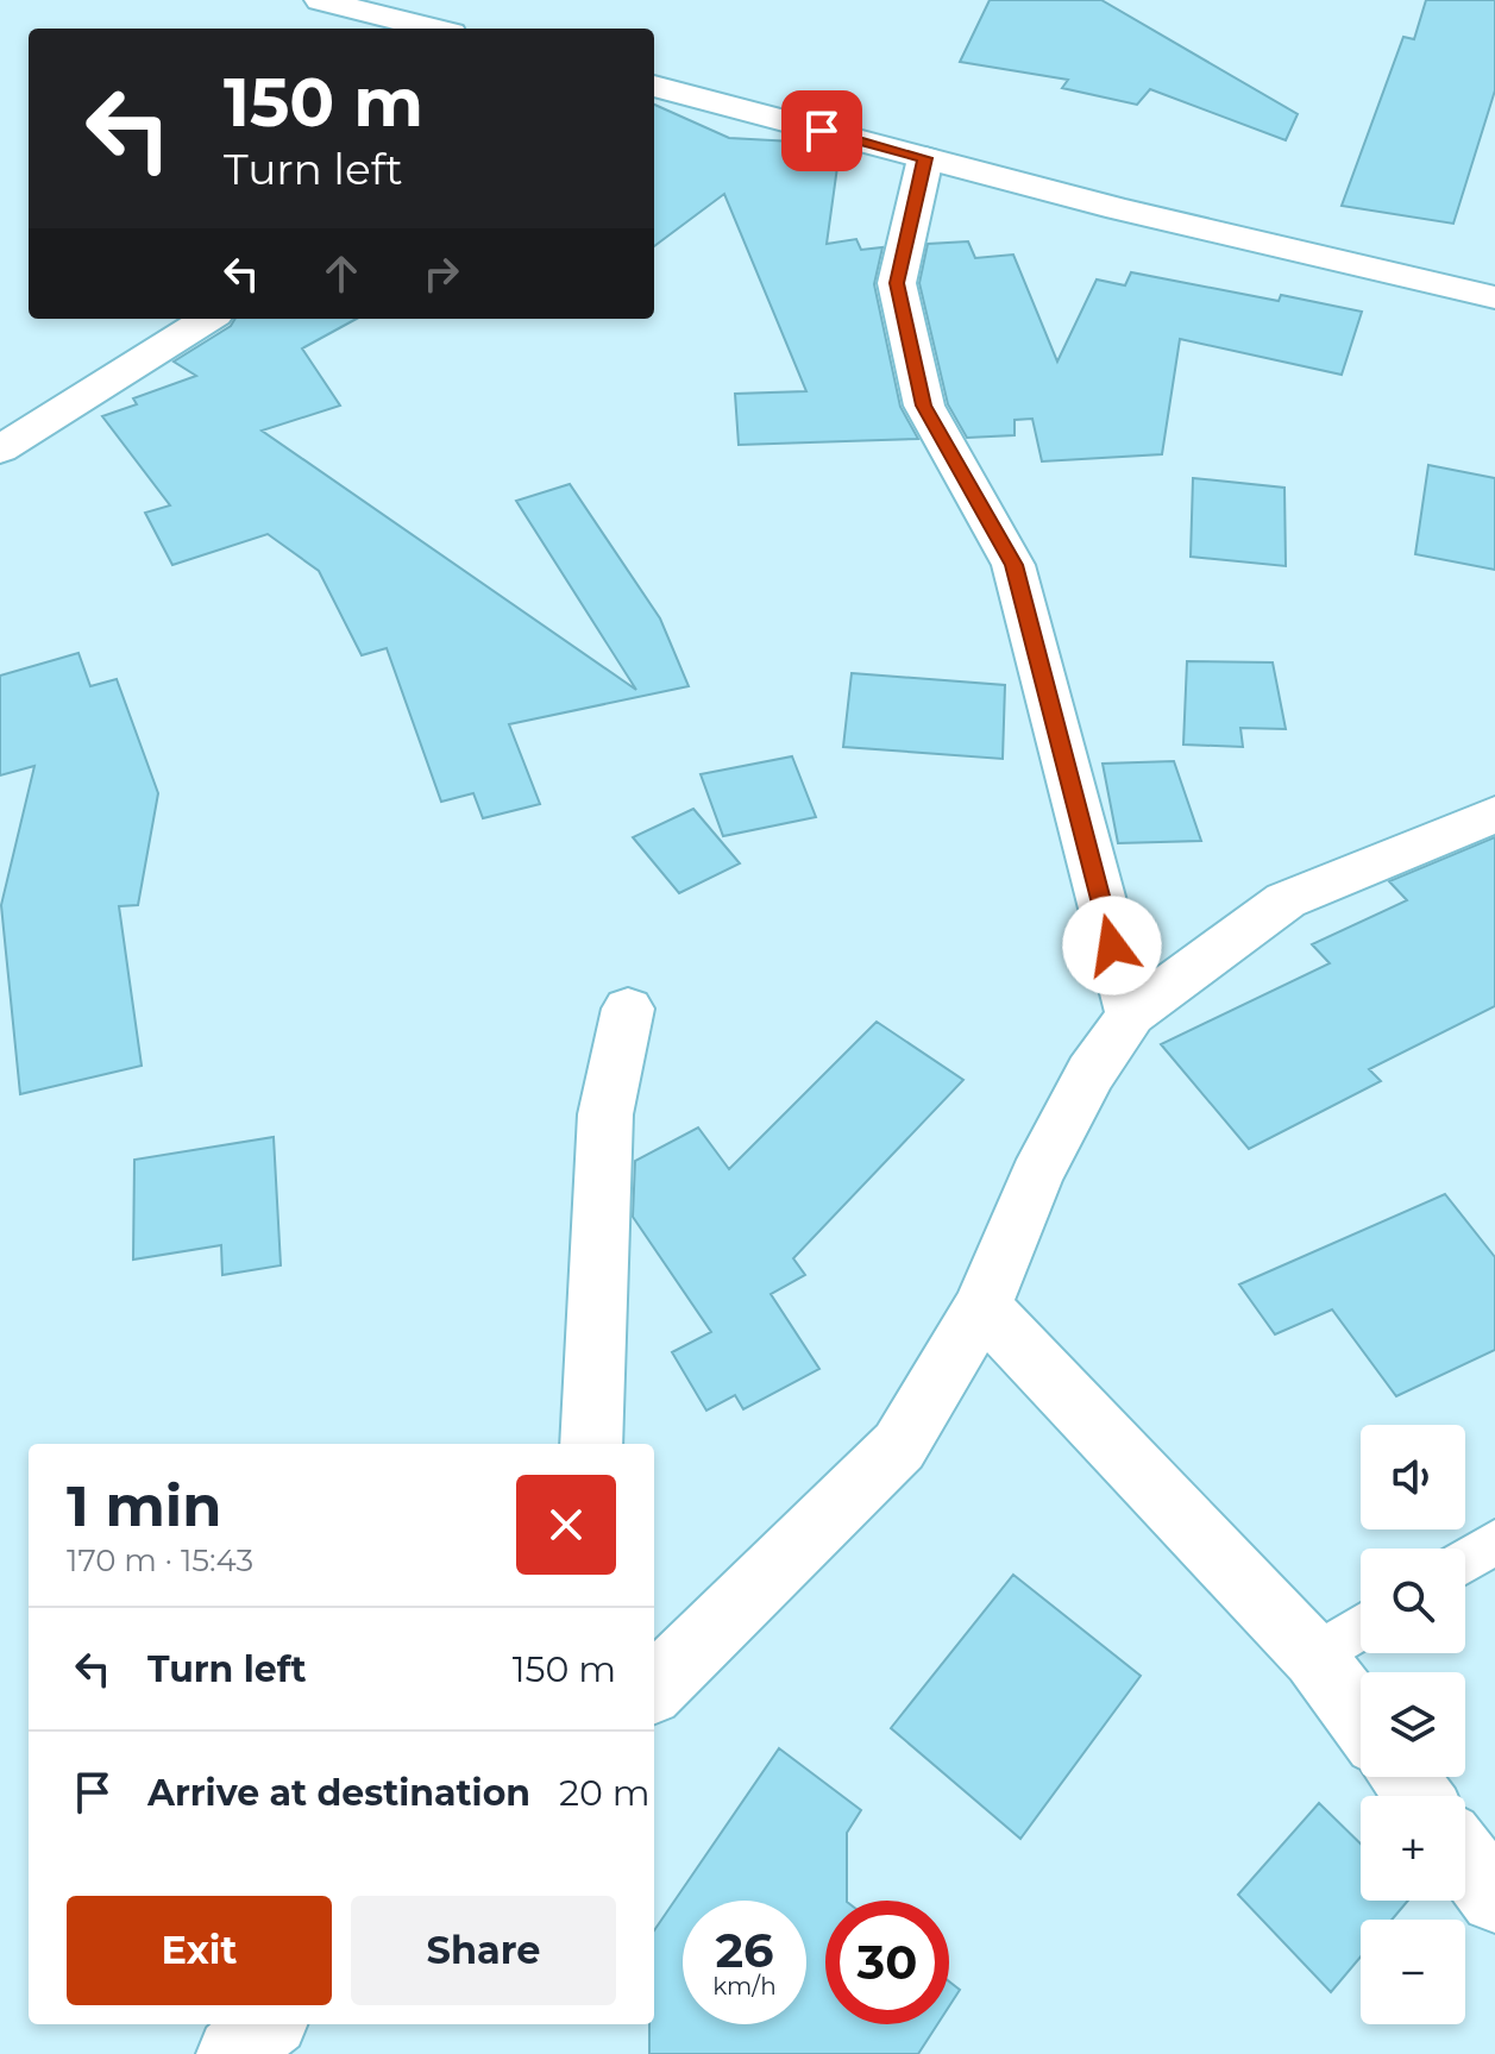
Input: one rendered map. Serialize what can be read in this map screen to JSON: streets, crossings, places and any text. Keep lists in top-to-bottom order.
{
  "page": {
    "turn": ["150 m", "Turn left"],
    "map_buttons": ["+", "−"],
    "heading": ["1 min", "170 m · 15:43"],
    "list": [
      {
        "name": "Turn left",
        "value": "150 m"
      },
      {
        "name": "Arrive at destination",
        "value": "20 m"
      }
    ],
    "buttons": ["Exit", "Share"],
    "speed": "26 km/h",
    "limit": "30"
  }
}
